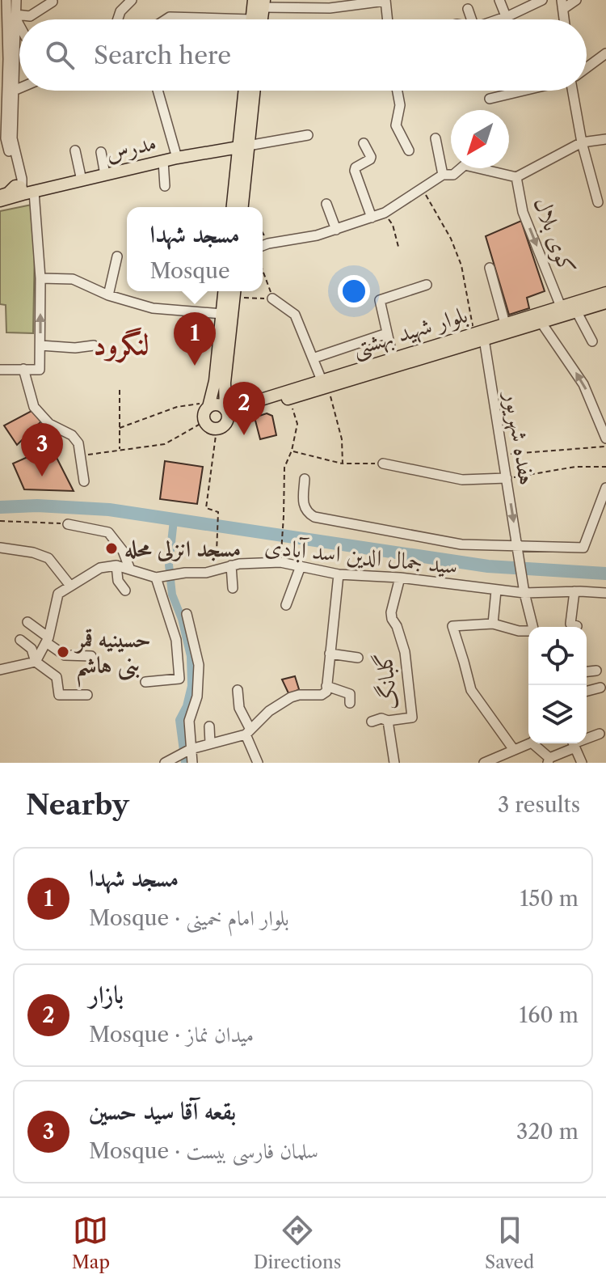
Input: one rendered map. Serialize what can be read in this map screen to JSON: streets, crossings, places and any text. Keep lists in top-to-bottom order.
{
  "streets": {
    "main road": ["مدرس", "بلوار شهید بهشتی"],
    "street": [
      "کوی بلال",
      "هفده شهریور",
      "سید جمال الدین اسد آبادی",
      "گلبانگ"
    ]
  },
  "crossings": [
    ["کوی بلال", "بلوار شهید بهشتی"],
    ["بلوار شهید بهشتی", "هفده شهریور"],
    ["هفده شهریور", "سید جمال الدین اسد آبادی"],
    ["سید جمال الدین اسد آبادی", "گلبانگ"]
  ],
  "districts": ["لنگرود"],
  "places": ["مسجد انزلی محله", "حسینیه قمر بنی هاشم"],
  "north": "bottom left",
  "page": {
    "search": "Search here",
    "popup": ["مسجد شهدا", "Mosque"],
    "pins": ["1", "2", "3"],
    "heading": ["Nearby", "3 results"],
    "list": [
      {
        "mark": "1",
        "name": "مسجد شهدا",
        "note": "Mosque · بلوار امام خمینی",
        "value": "150 m"
      },
      {
        "mark": "2",
        "name": "بازار",
        "note": "Mosque · میدان نماز",
        "value": "160 m"
      },
      {
        "mark": "3",
        "name": "بقعه آقا سید حسین",
        "note": "Mosque · سلمان فارسی بیست",
        "value": "320 m"
      }
    ],
    "nav": ["Map", "Directions", "Saved"]
  }
}
